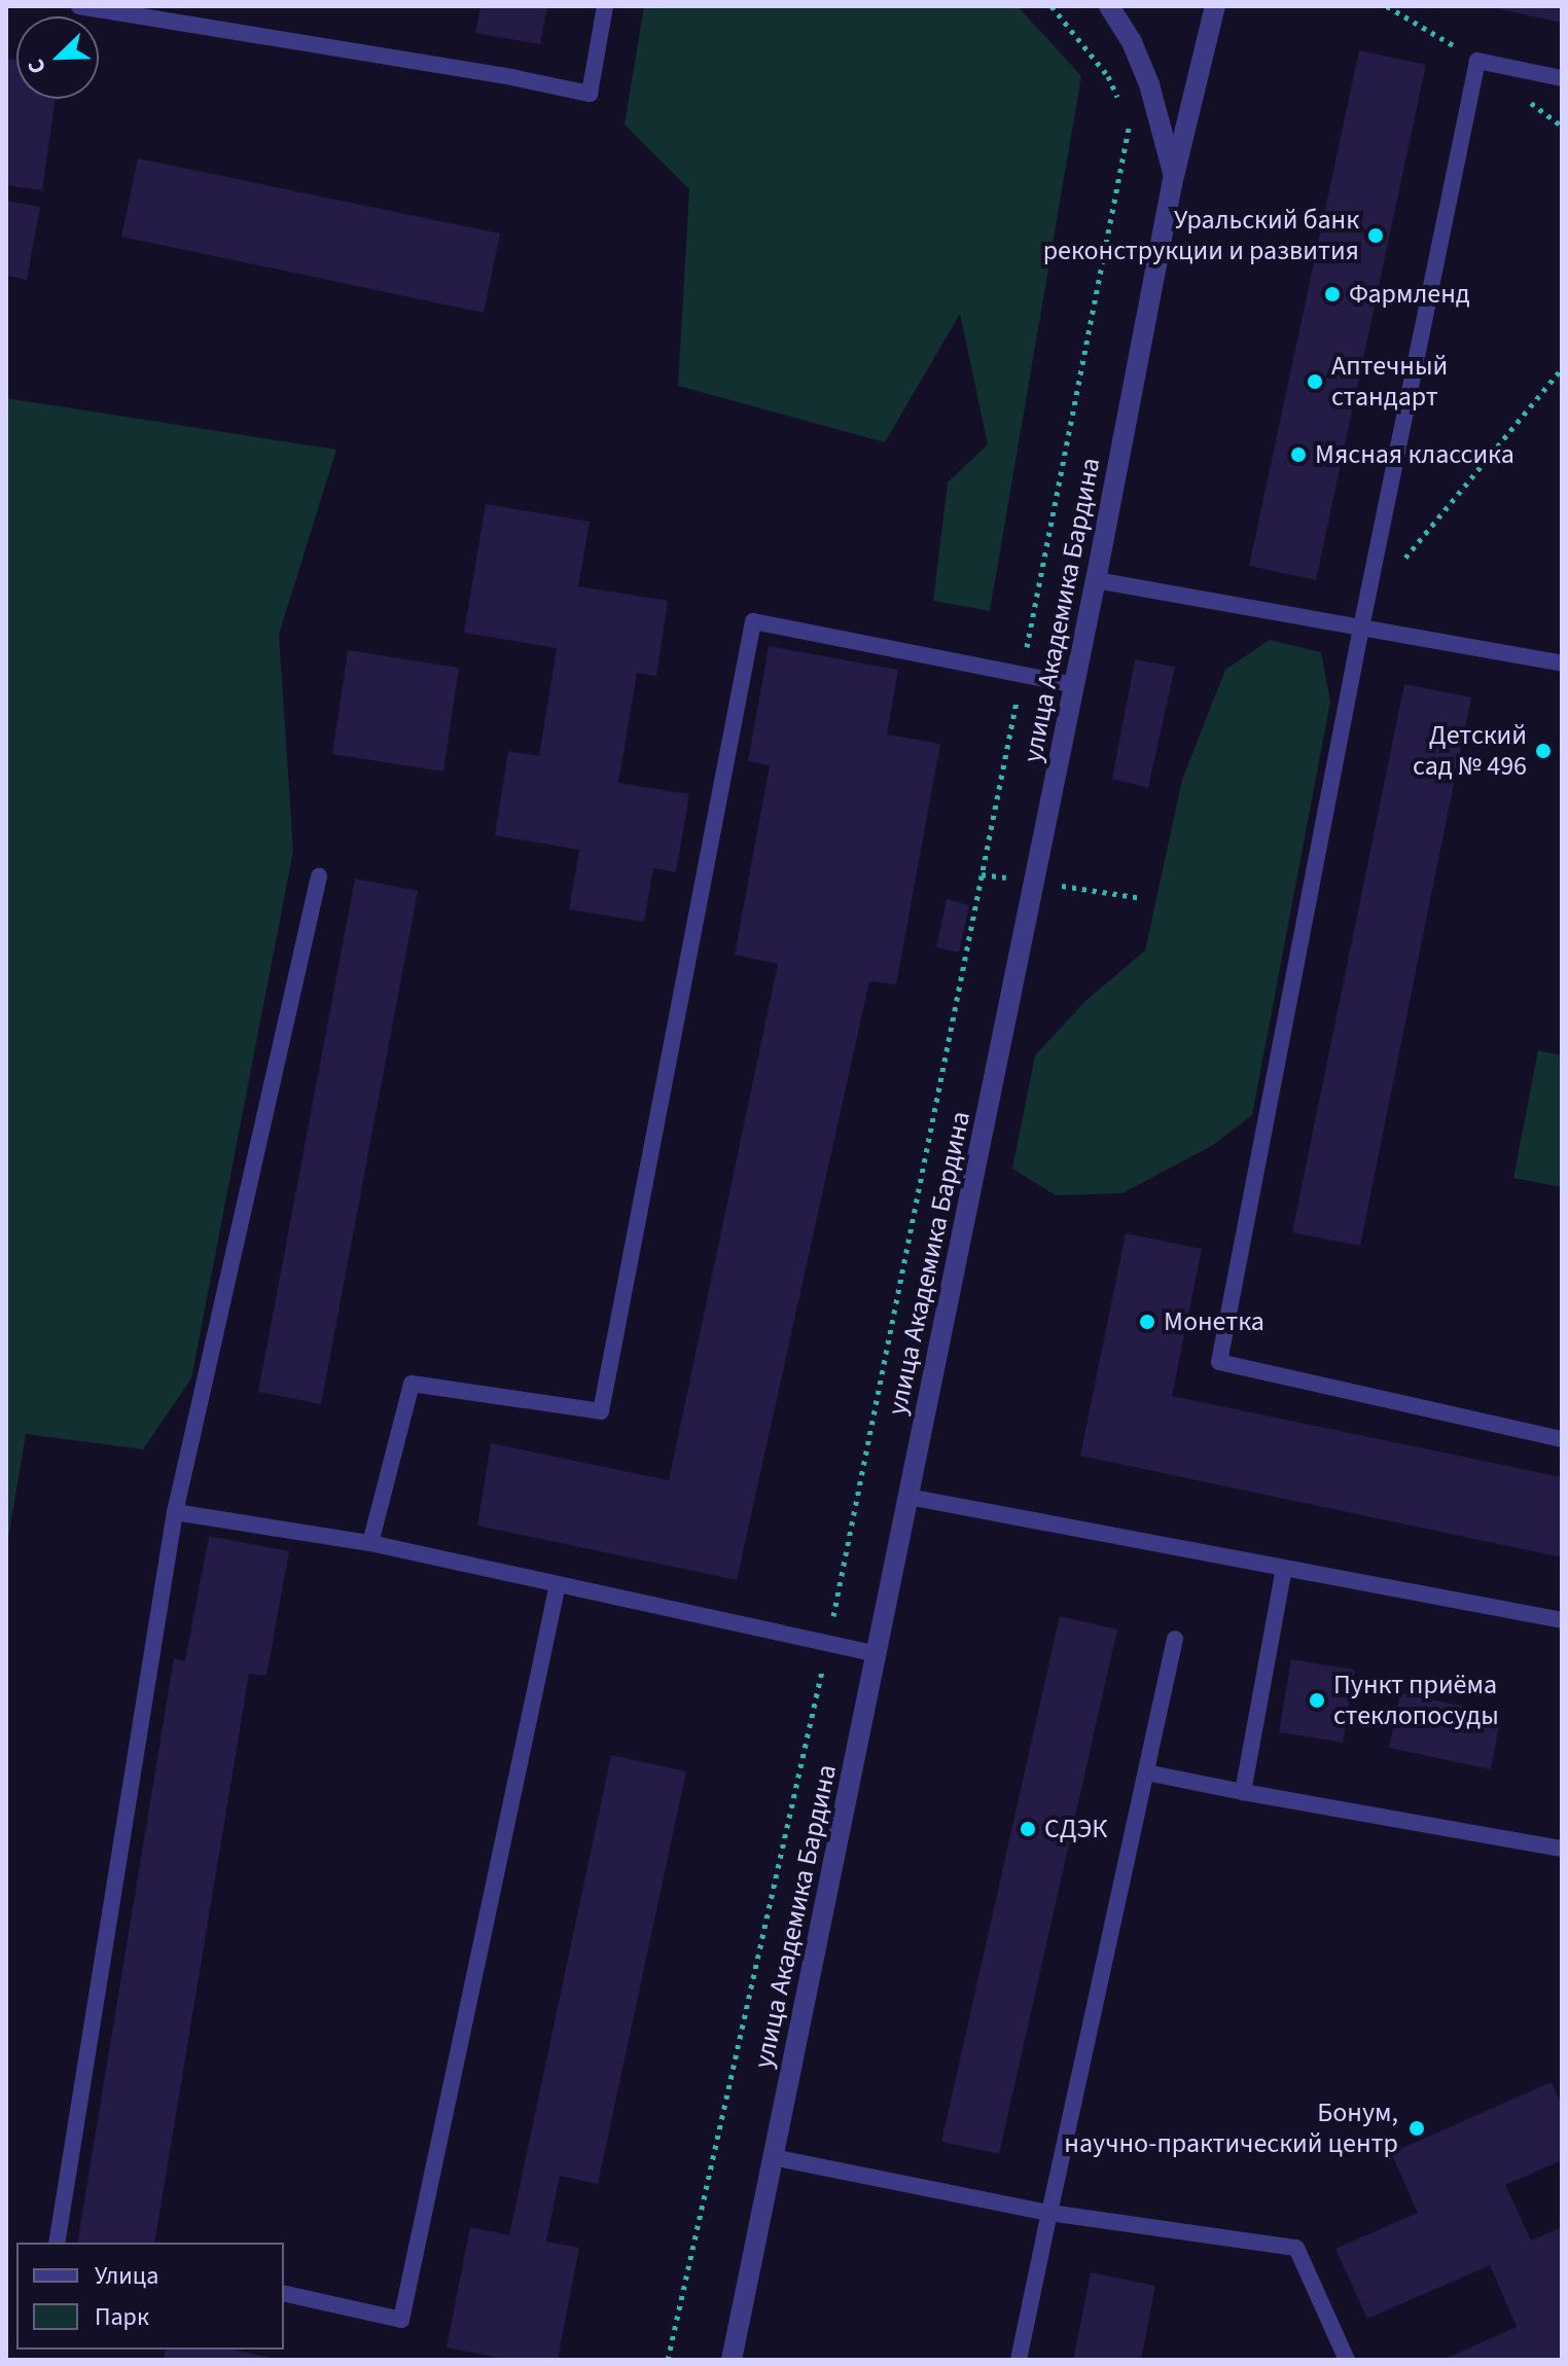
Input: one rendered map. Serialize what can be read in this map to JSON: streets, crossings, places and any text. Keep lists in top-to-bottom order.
{
  "streets": {
    "street": ["улица Академика Бардина"]
  },
  "places": [
    "Уральский банк реконструкции и развития",
    "Фармленд",
    "Аптечный стандарт",
    "Мясная классика",
    "Детский сад № 496",
    "Монетка",
    "Пункт приёма стеклопосуды",
    "СДЭК",
    "Бонум, научно-практический центр"
  ],
  "legend": ["Улица", "Парк"],
  "north": "bottom left"
}
